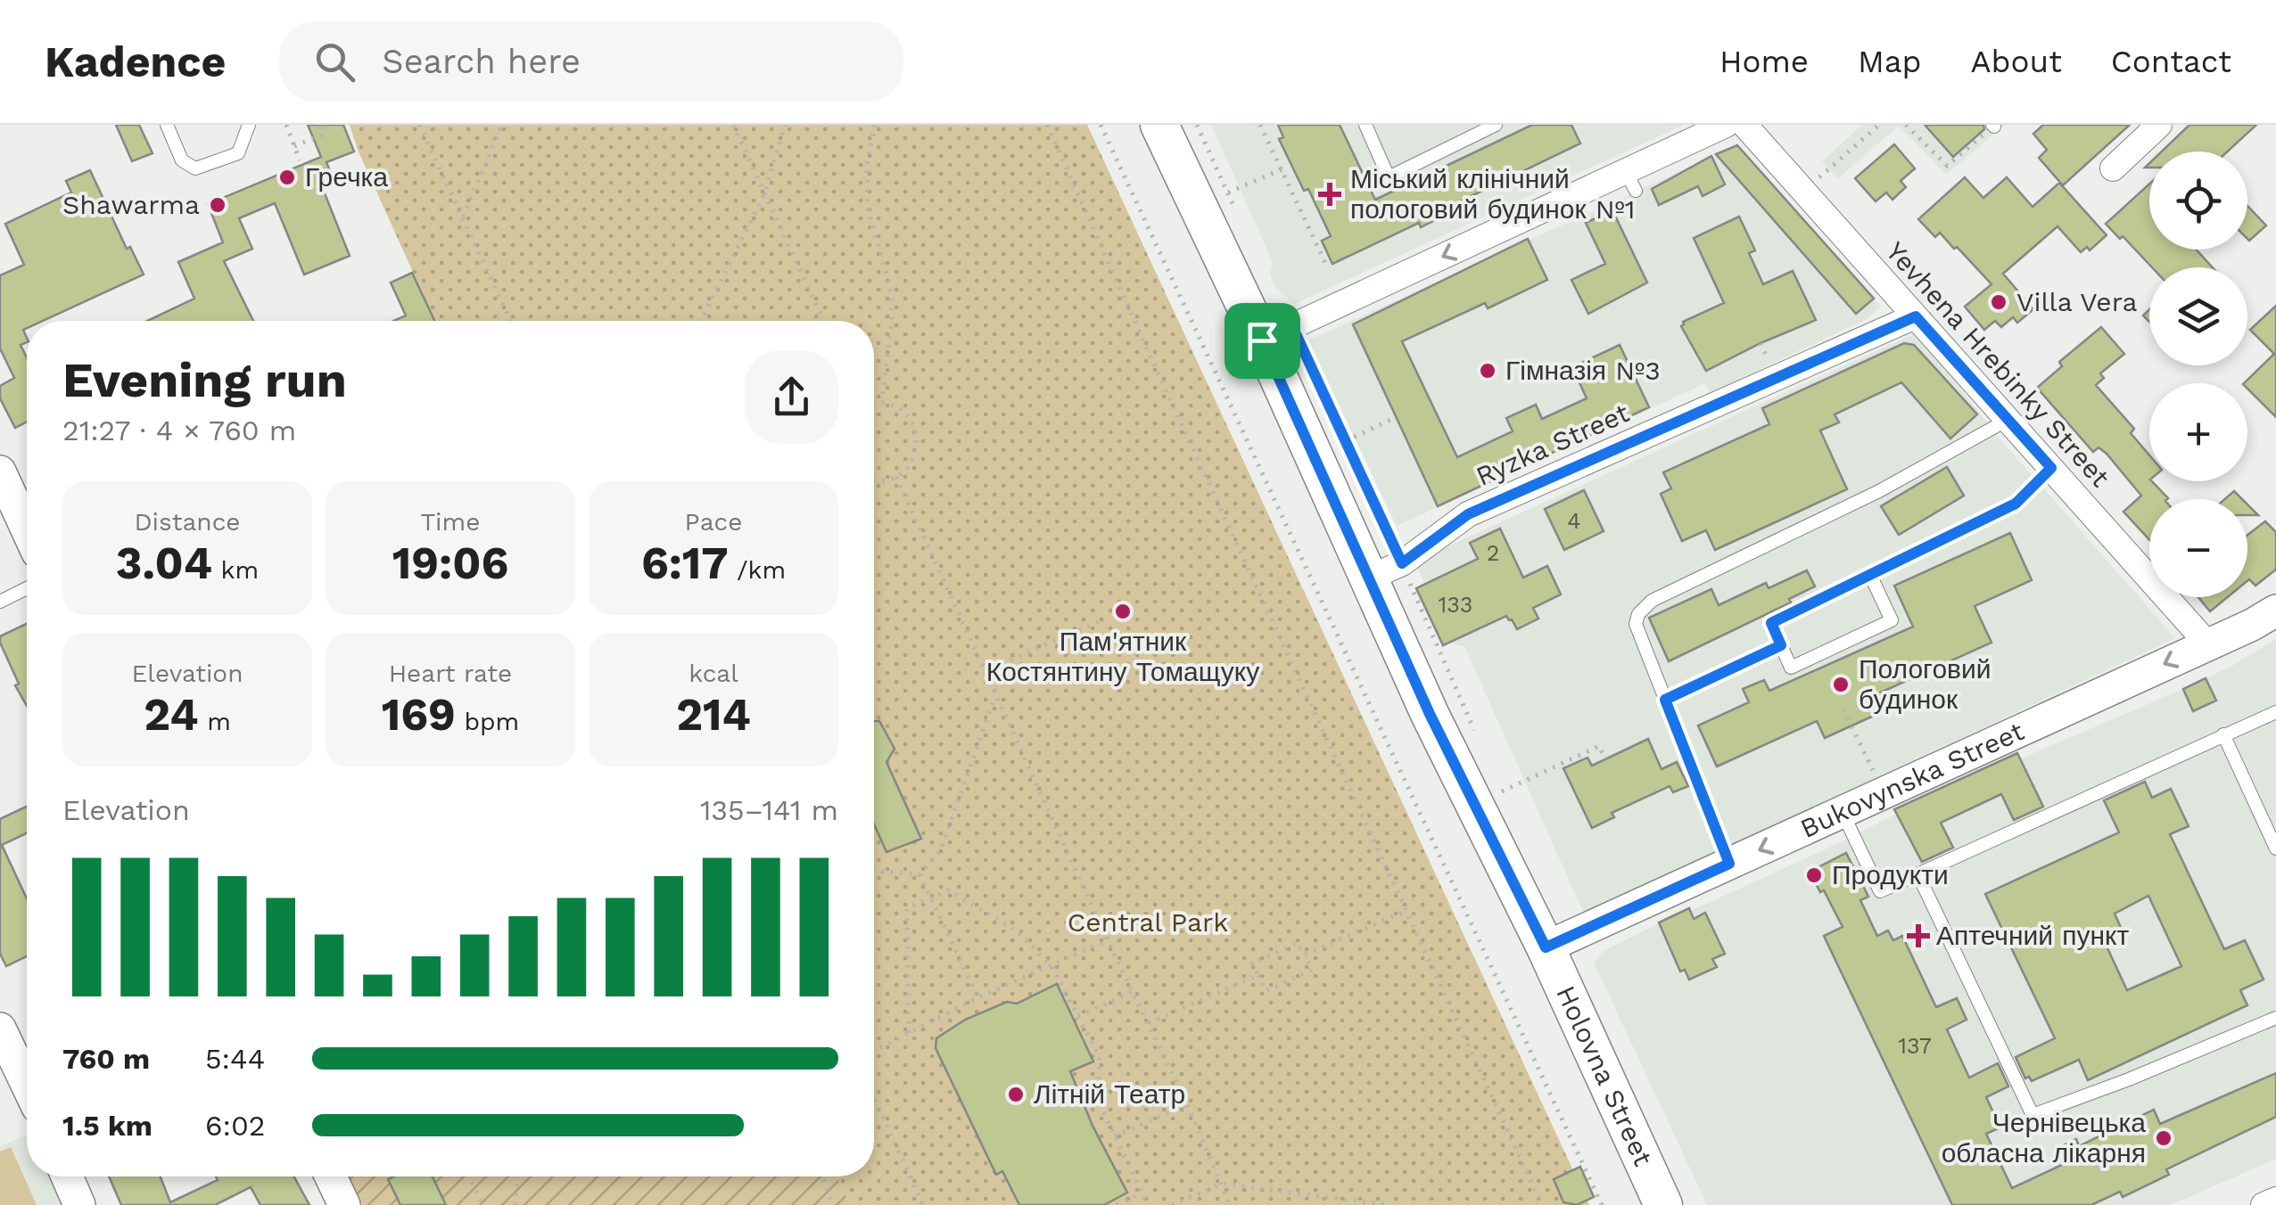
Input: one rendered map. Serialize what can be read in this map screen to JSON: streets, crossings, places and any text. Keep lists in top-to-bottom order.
{
  "streets": {
    "main road": ["Holovna Street"],
    "street": ["Yevhena Hrebinky Street", "Ryzka Street", "Bukovynska Street"]
  },
  "crossings": [
    ["Yevhena Hrebinky Street", "Ryzka Street"],
    ["Yevhena Hrebinky Street", "Bukovynska Street"],
    ["Ryzka Street", "Holovna Street"],
    ["Bukovynska Street", "Holovna Street"]
  ],
  "one_way": ["Bukovynska Street"],
  "parks": ["Central Park"],
  "places": {
    "other": [
      "Гречка",
      "Shawarma",
      "Villa Vera",
      "Гімназія №3",
      "Пам'ятник Костянтину Томащуку",
      "Пологовий будинок",
      "Продукти",
      "Літній Театр",
      "Чернівецька обласна лікарня"
    ],
    "health": ["Міський клінічний пологовий будинок №1", "Аптечний пункт"]
  },
  "house_numbers": [
    "4",
    "2",
    "133",
    "137"
  ],
  "page": {
    "header": "Kadence",
    "search": "Search here",
    "nav": [
      "Home",
      "Map",
      "About",
      "Contact"
    ],
    "map_buttons": ["+", "−"],
    "heading": ["Evening run", "21:27 · 4 × 760 m"],
    "stats": [
      ["Distance", "3.04 km"],
      ["Time", "19:06"],
      ["Pace", "6:17 /km"],
      ["Elevation", "24 m"],
      ["Heart rate", "169 bpm"],
      ["kcal", "214"]
    ],
    "chart": ["Elevation", "135–141 m"],
    "list": [
      {
        "name": "760 m",
        "note": "5:44"
      },
      {
        "name": "1.5 km",
        "note": "6:02"
      }
    ]
  }
}
